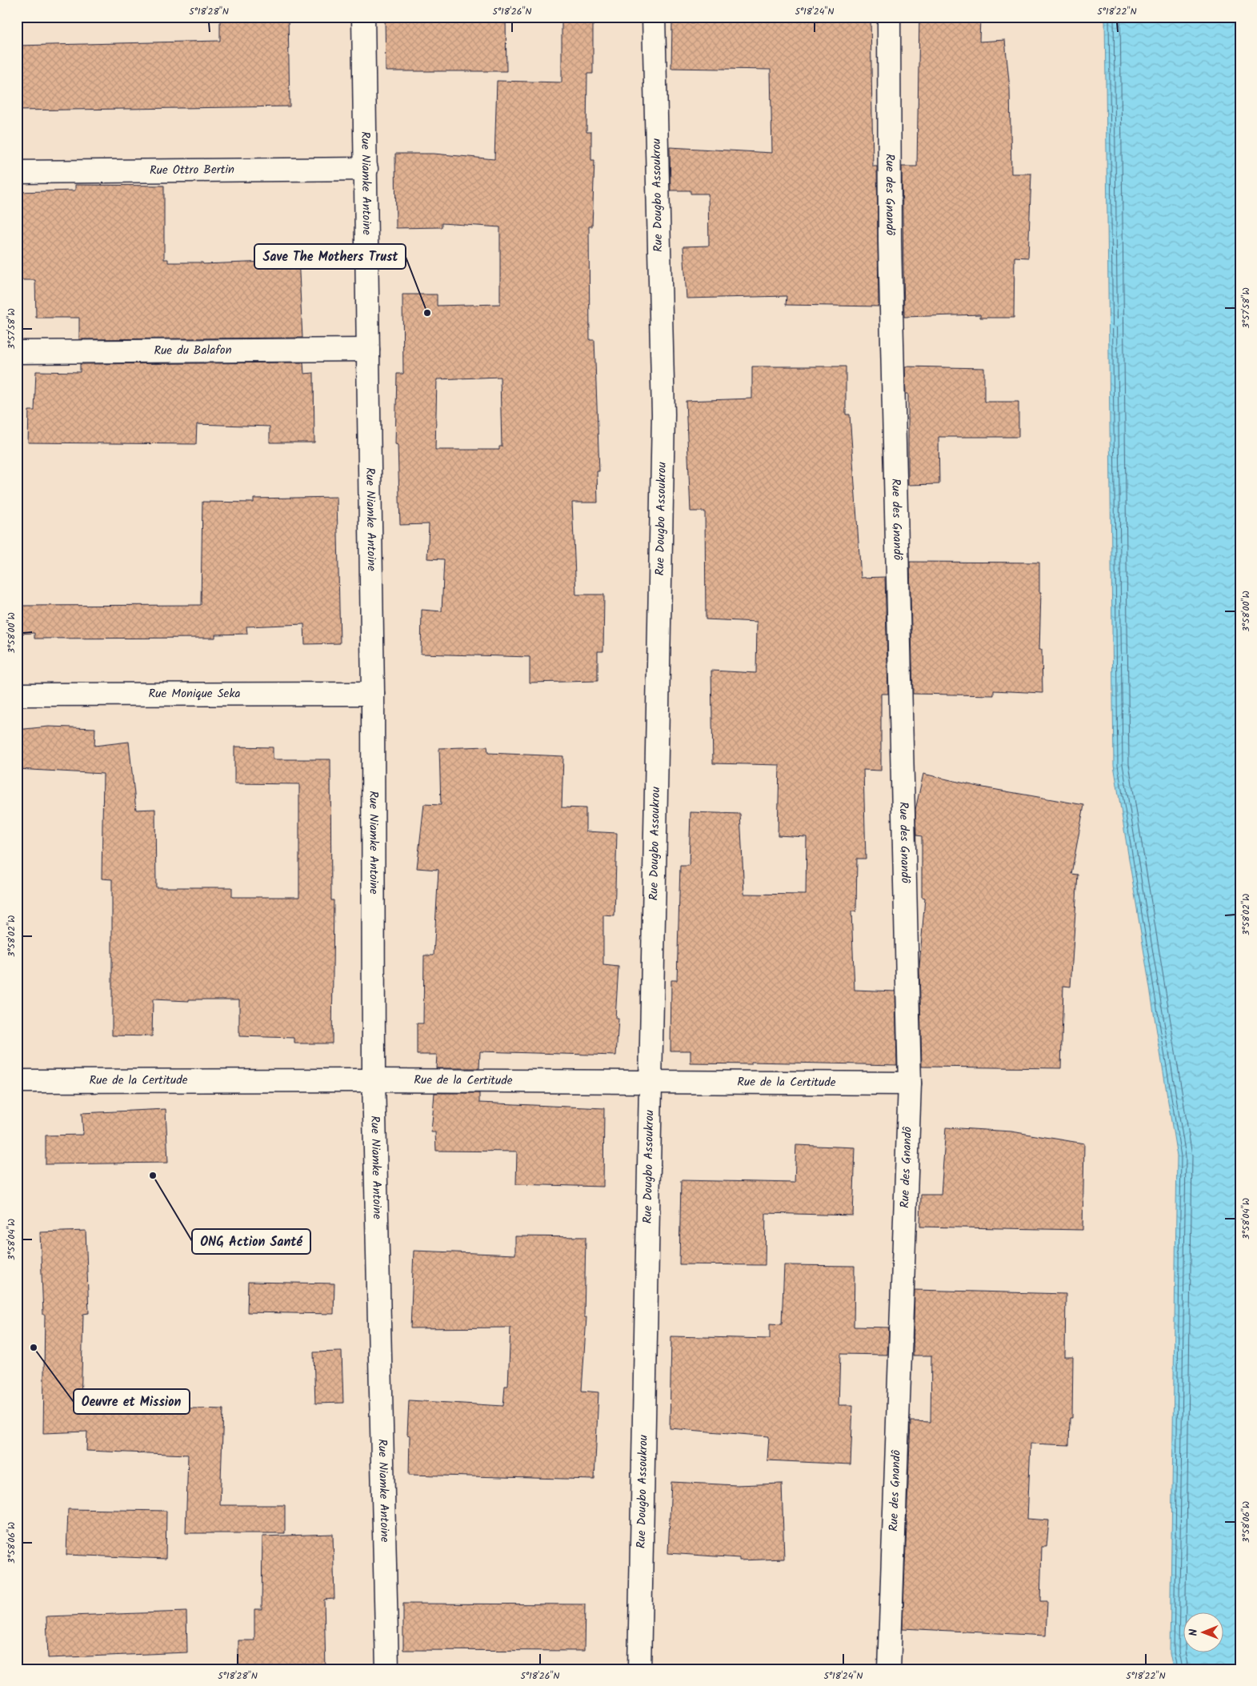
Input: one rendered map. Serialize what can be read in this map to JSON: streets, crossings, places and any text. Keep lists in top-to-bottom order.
{
  "streets": {
    "street": [
      "Rue Ottro Bertin",
      "Rue Niamke Antoine",
      "Rue Dougbo Assoukrou",
      "Rue des Gnandô",
      "Rue du Balafon",
      "Rue Monique Seka",
      "Rue de la Certitude"
    ]
  },
  "crossings": [
    ["Rue Ottro Bertin", "Rue Niamke Antoine"],
    ["Rue Niamke Antoine", "Rue du Balafon"],
    ["Rue Niamke Antoine", "Rue Monique Seka"],
    ["Rue Niamke Antoine", "Rue de la Certitude"],
    ["Rue Dougbo Assoukrou", "Rue de la Certitude"],
    ["Rue des Gnandô", "Rue de la Certitude"]
  ],
  "places": ["Save The Mothers Trust", "ONG Action Santé", "Oeuvre et Mission"],
  "north": "left",
  "coordinates": [
    "5°18'28\"N",
    "5°18'26\"N",
    "5°18'24\"N",
    "5°18'22\"N",
    "3°57'58\"W",
    "3°58'00\"W",
    "3°58'02\"W",
    "3°58'04\"W",
    "3°58'06\"W"
  ]
}
